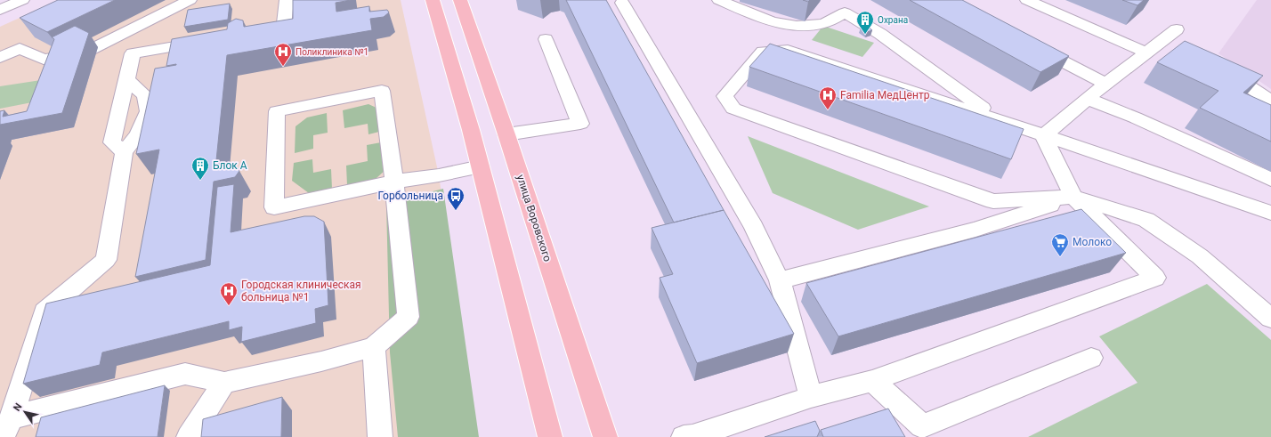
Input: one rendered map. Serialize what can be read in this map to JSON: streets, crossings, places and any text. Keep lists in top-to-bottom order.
{
  "streets": {
    "main road": ["улица Воровского"]
  },
  "places": {
    "building": ["Охрана", "Блок А"],
    "hospital": ["Поликлиника №1", "Familia МедЦентр", "Городская клиническая больница №1"],
    "bus stop": ["Горбольница"],
    "supermarket": ["Молоко"]
  },
  "north": "top left"
}
